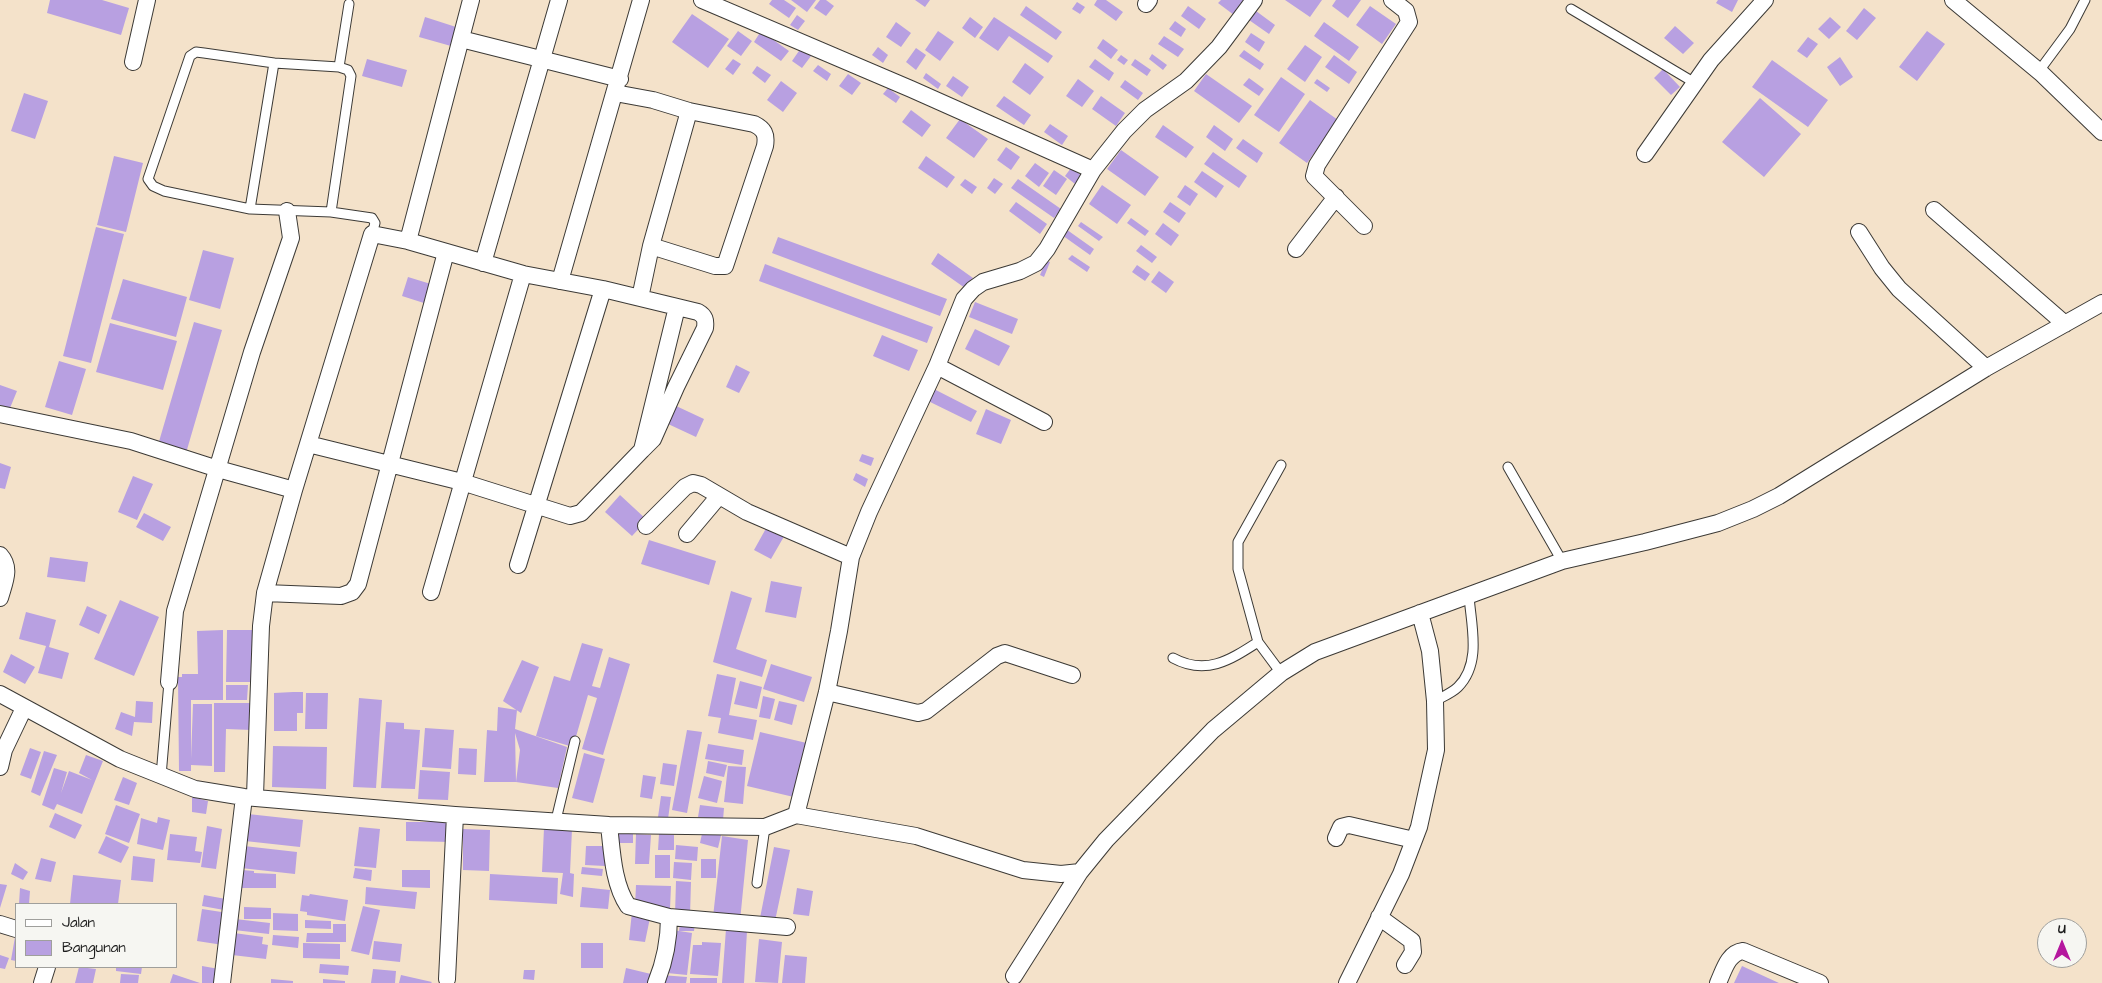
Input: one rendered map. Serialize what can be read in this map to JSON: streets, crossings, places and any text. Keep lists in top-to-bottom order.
{
  "legend": ["Jalan", "Bangunan"],
  "north": "top"
}
